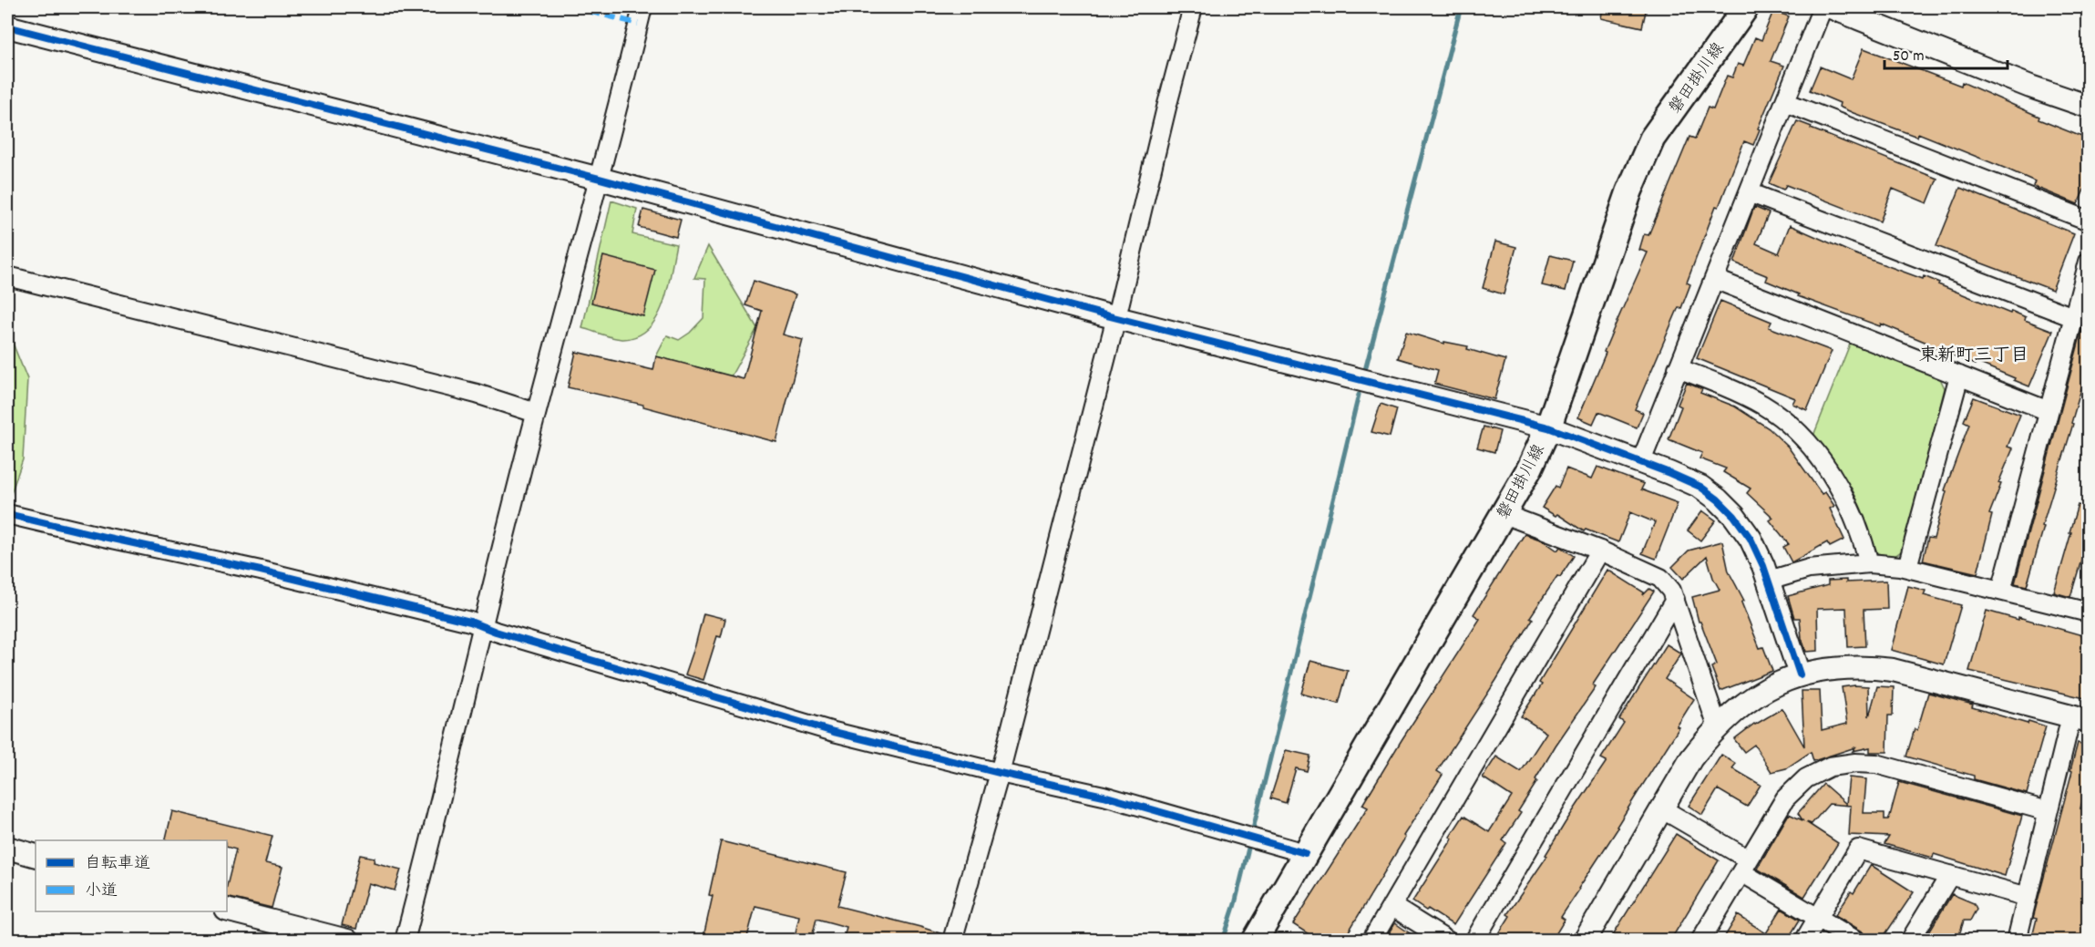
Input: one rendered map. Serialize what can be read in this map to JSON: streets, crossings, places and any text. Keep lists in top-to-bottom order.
{
  "streets": {
    "main road": ["磐田掛川線"]
  },
  "districts": ["東新町三丁目"],
  "legend": ["自転車道", "小道"],
  "scale_bar": "50 m"
}
